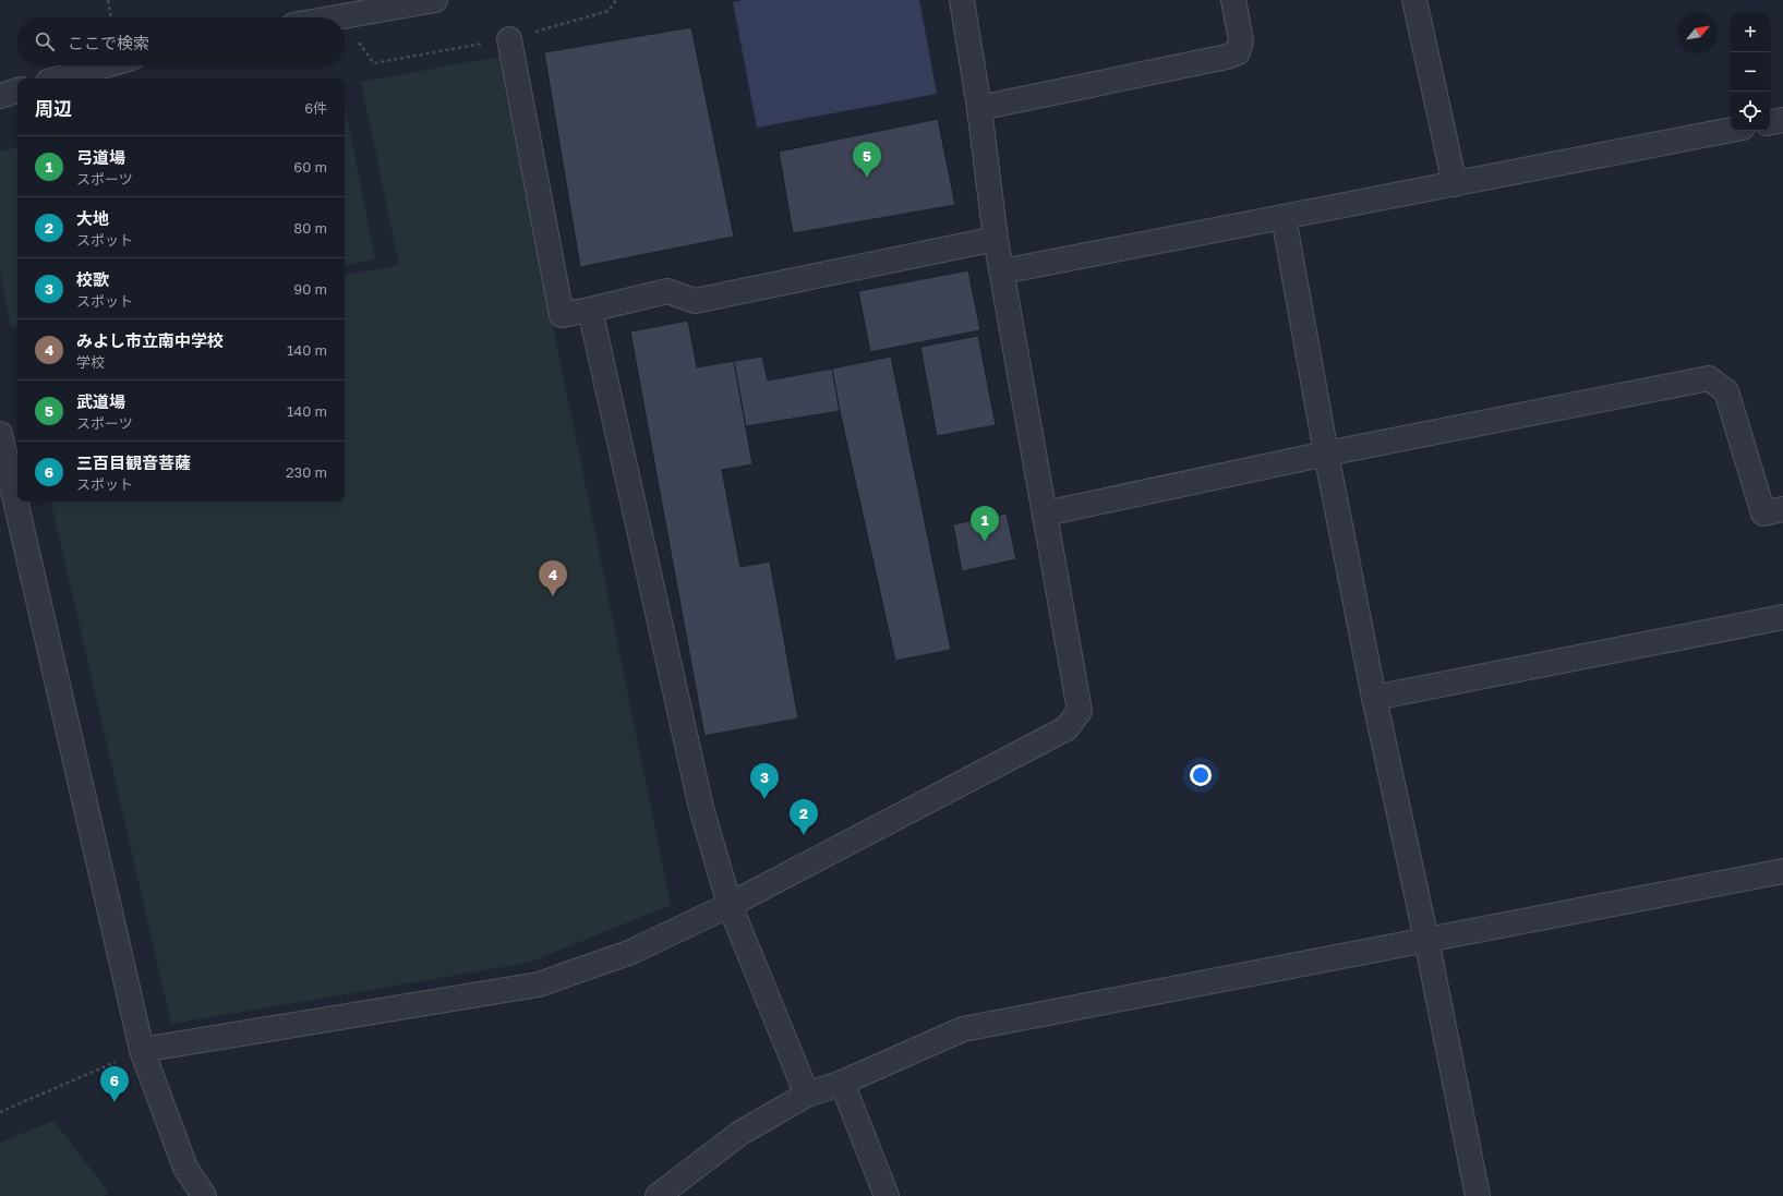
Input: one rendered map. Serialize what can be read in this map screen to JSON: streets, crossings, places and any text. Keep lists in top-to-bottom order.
{
  "north": "top right",
  "page": {
    "map_buttons": ["+", "−"],
    "search": "ここで検索",
    "heading": ["周辺", "6件"],
    "list": [
      {
        "mark": "1",
        "name": "弓道場",
        "note": "スポーツ",
        "value": "60 m"
      },
      {
        "mark": "2",
        "name": "大地",
        "note": "スポット",
        "value": "80 m"
      },
      {
        "mark": "3",
        "name": "校歌",
        "note": "スポット",
        "value": "90 m"
      },
      {
        "mark": "4",
        "name": "みよし市立南中学校",
        "note": "学校",
        "value": "140 m"
      },
      {
        "mark": "5",
        "name": "武道場",
        "note": "スポーツ",
        "value": "140 m"
      },
      {
        "mark": "6",
        "name": "三百目観音菩薩",
        "note": "スポット",
        "value": "230 m"
      }
    ],
    "pins": [
      "5",
      "1",
      "4",
      "3",
      "2",
      "6"
    ]
  }
}
